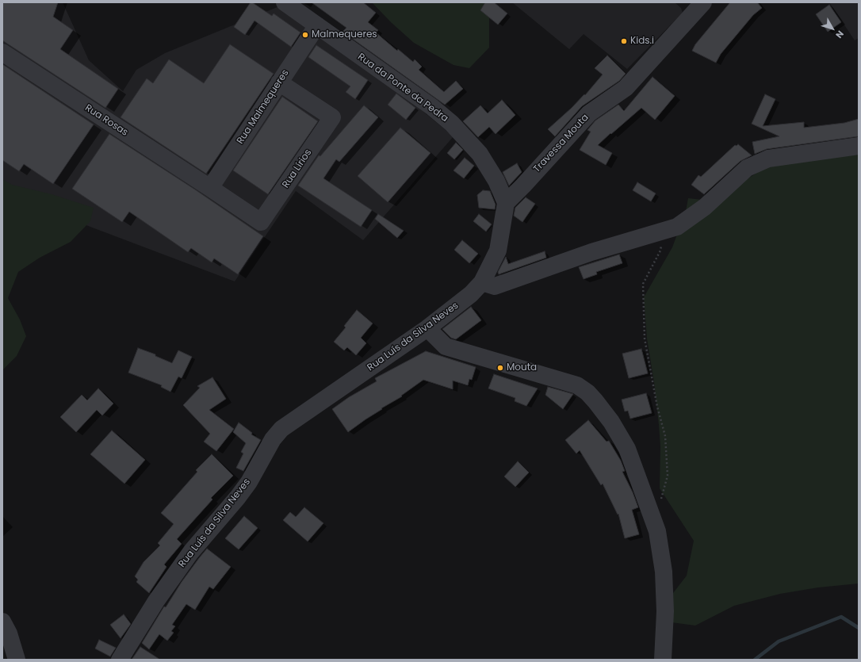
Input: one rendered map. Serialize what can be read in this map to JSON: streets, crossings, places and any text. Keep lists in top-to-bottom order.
{
  "streets": {
    "street": [
      "Rua da Ponte da Pedra",
      "Rua Malmequeres",
      "Rua Rosas",
      "Travessa Mouta",
      "Rua Lírios",
      "Rua Luís da Silva Neves"
    ]
  },
  "crossings": [
    ["Rua da Ponte da Pedra", "Rua Malmequeres"],
    ["Rua da Ponte da Pedra", "Travessa Mouta"],
    ["Rua Malmequeres", "Rua Rosas"],
    ["Rua Malmequeres", "Rua Lírios"],
    ["Rua Rosas", "Rua Lírios"]
  ],
  "places": ["Malmequeres", "Kids.i", "Mouta"],
  "north": "bottom right"
}
